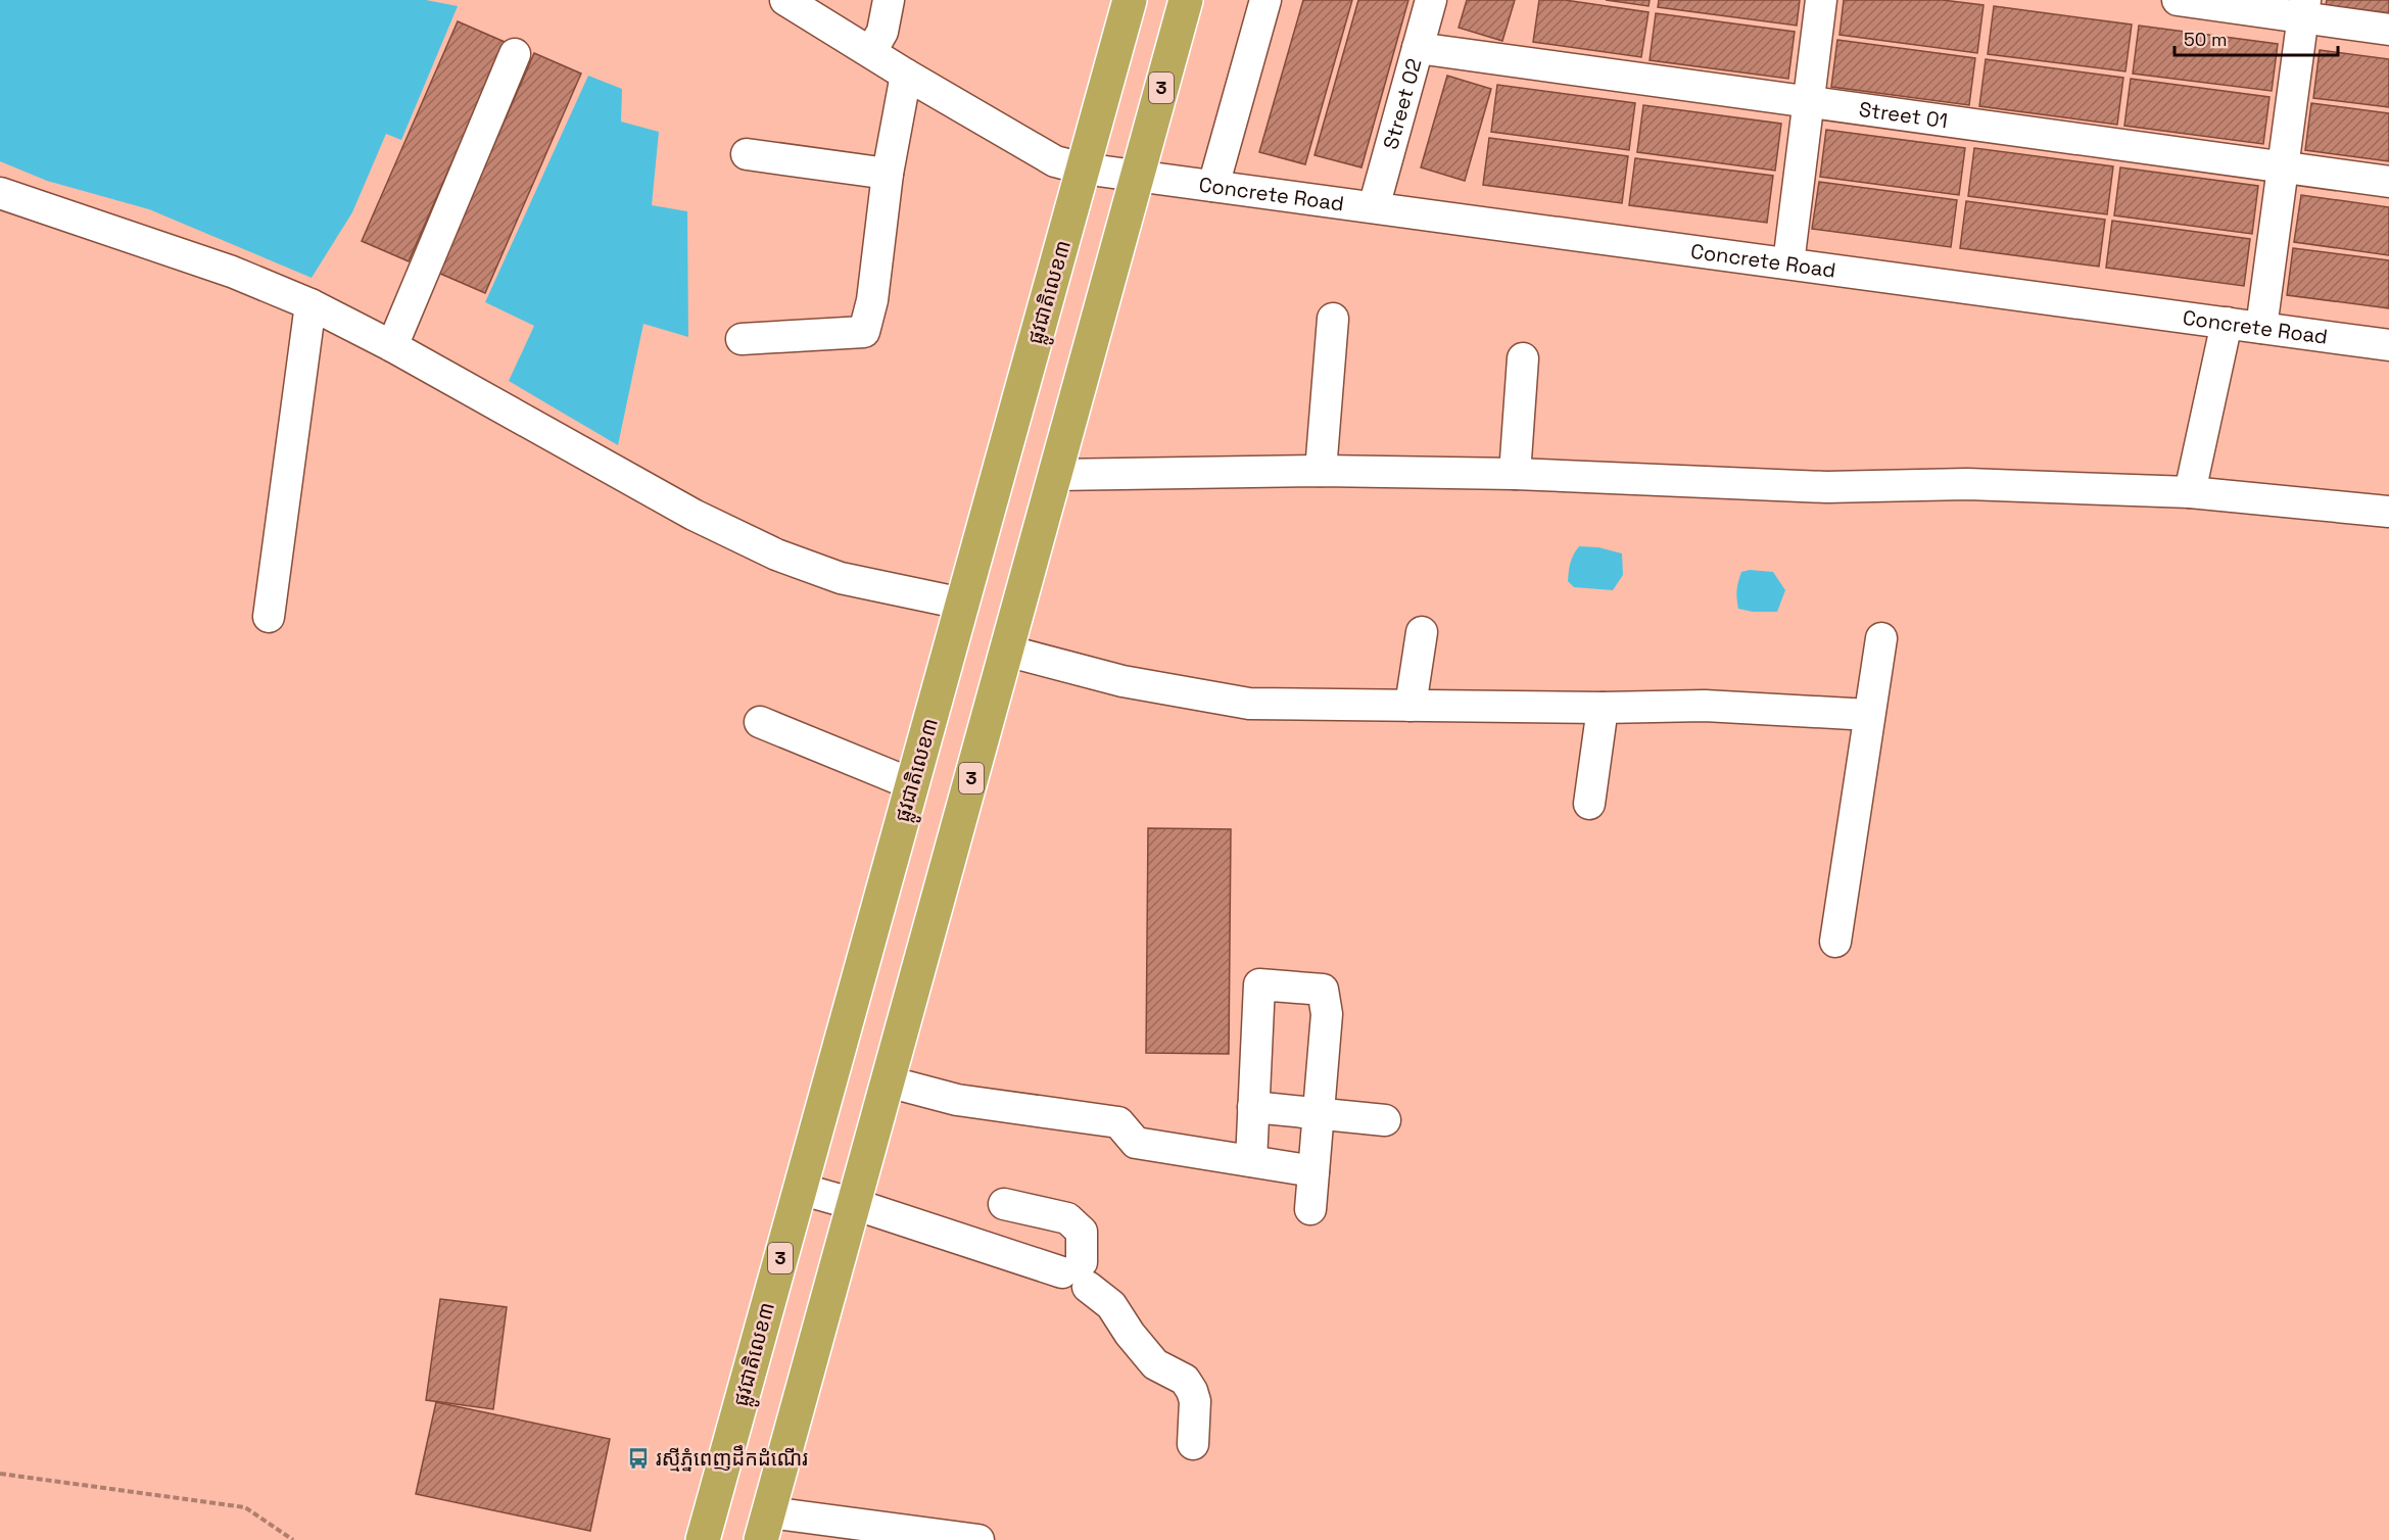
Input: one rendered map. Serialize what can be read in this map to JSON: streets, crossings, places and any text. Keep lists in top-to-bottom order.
{
  "streets": {
    "highway": ["3", "ផ្លូវជាតិលេខ៣"],
    "street": ["Street 02", "Street 01", "Concrete Road"]
  },
  "crossings": [
    ["3", "Concrete Road"],
    ["Street 02", "Street 01"],
    ["Street 02", "Concrete Road"],
    ["Concrete Road", "ផ្លូវជាតិលេខ៣"]
  ],
  "places": {
    "bus stop": ["រស្មីភ្នំពេញដឹកដំណើរ"]
  },
  "scale_bar": "50 m"
}
